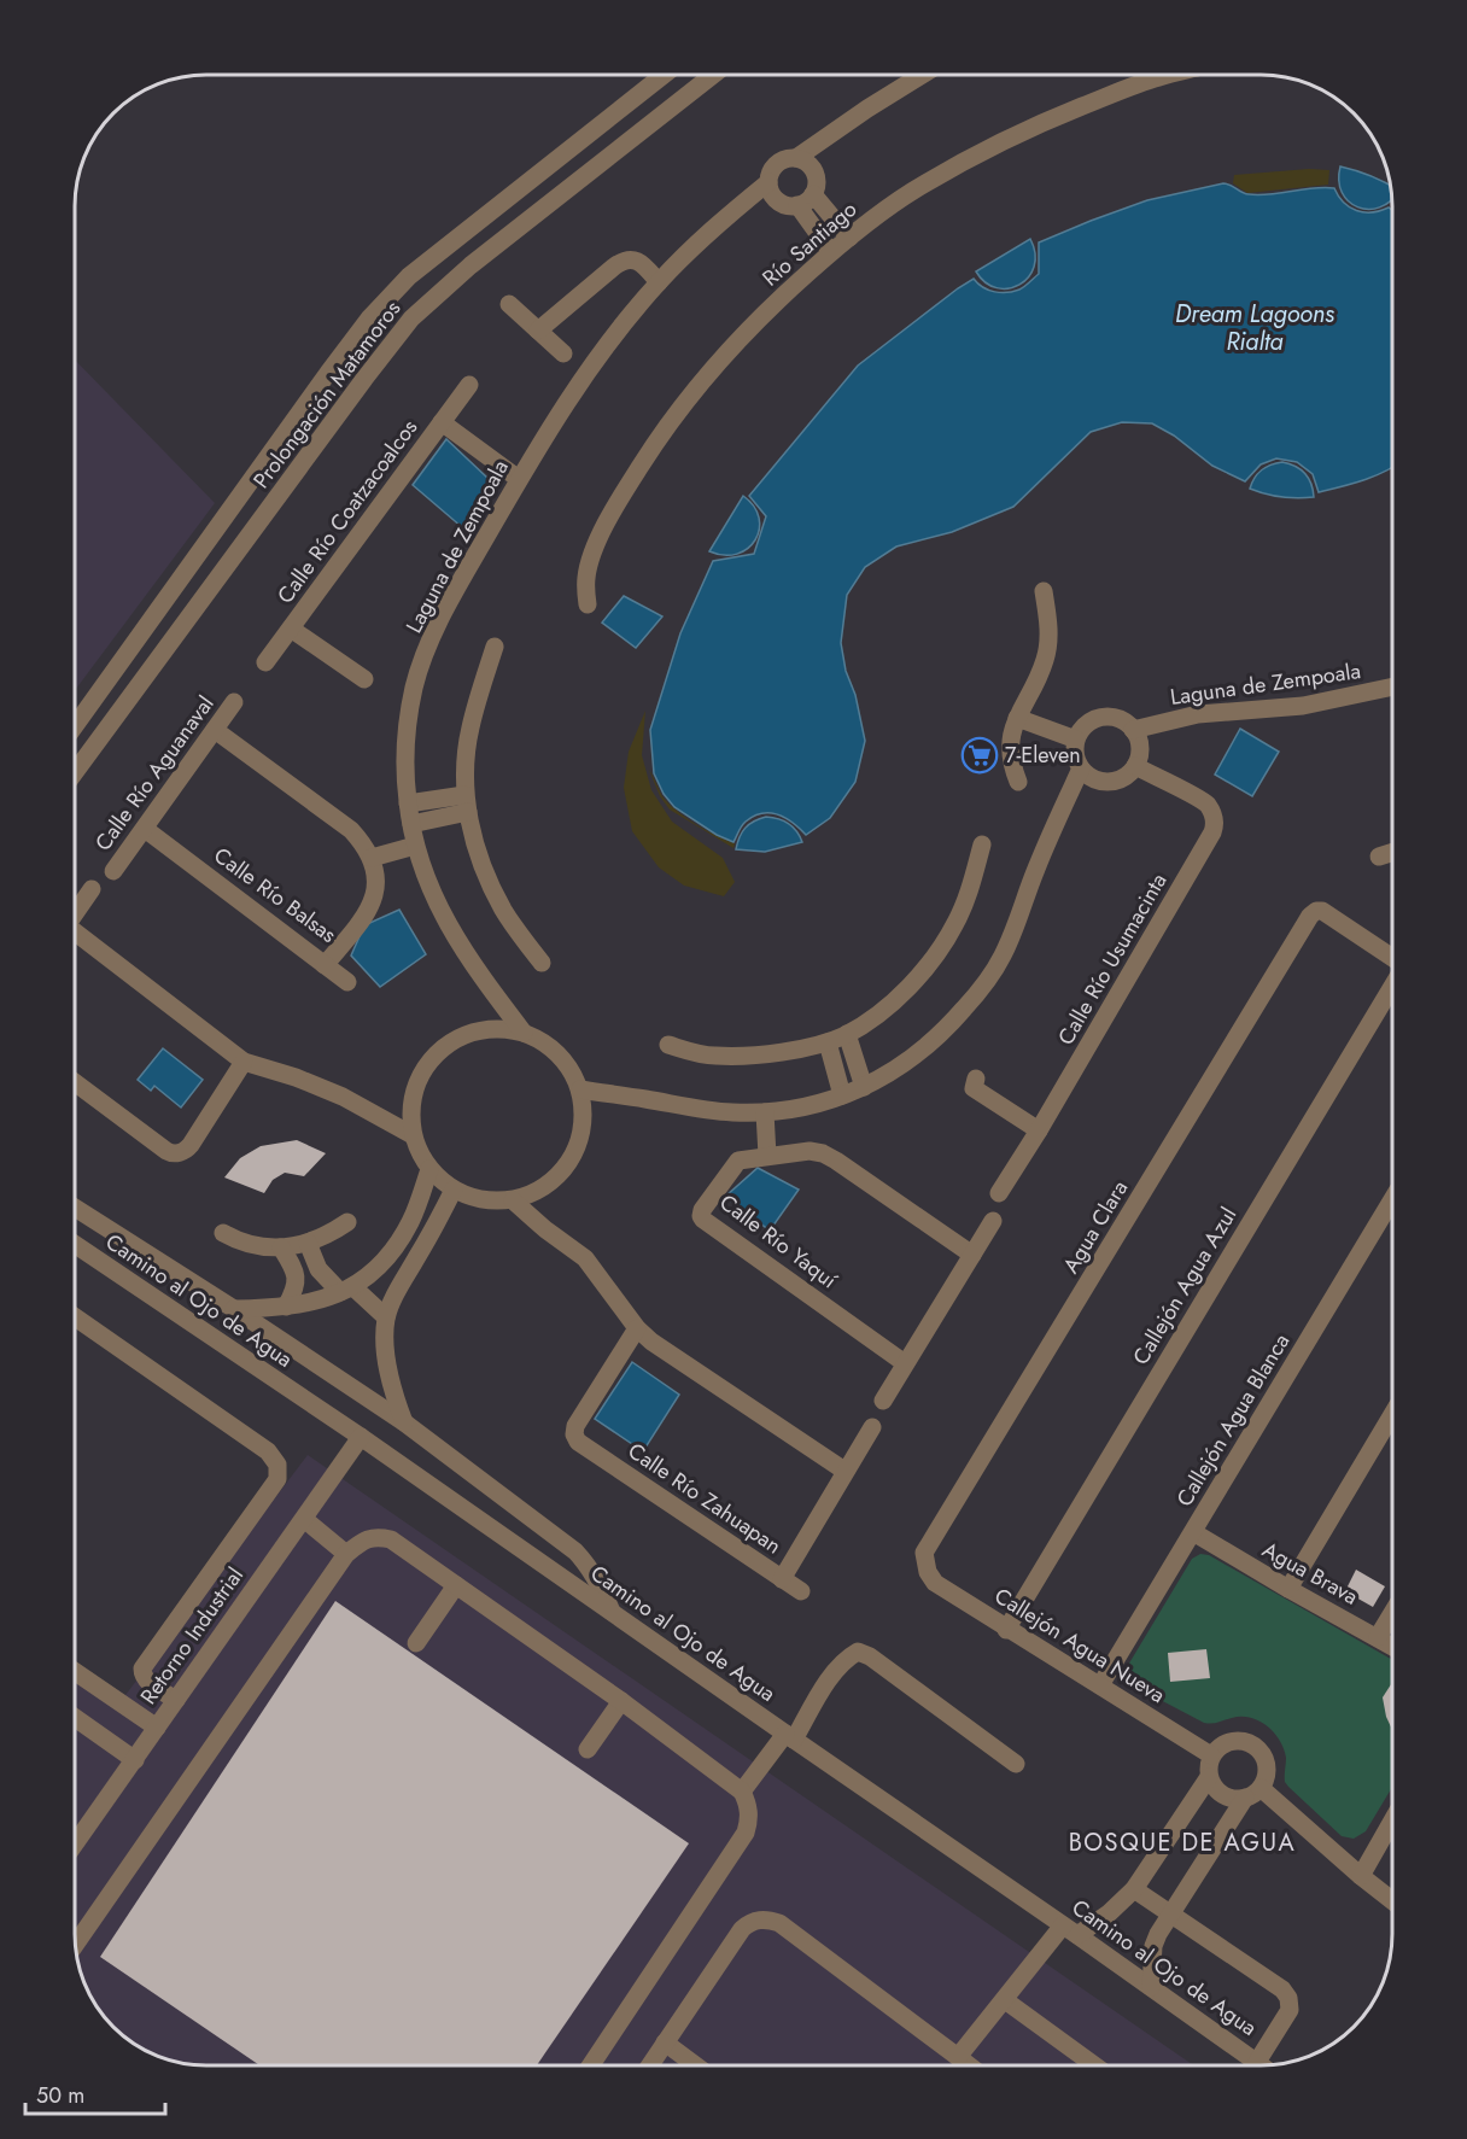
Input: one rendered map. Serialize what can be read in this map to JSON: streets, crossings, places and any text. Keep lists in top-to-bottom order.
{
  "streets": {
    "street": [
      "Río Santiago",
      "Prolongación Matamoros",
      "Calle Río Coatzacoalcos",
      "Laguna de Zempoala",
      "Calle Río Aguanaval",
      "Calle Río Balsas",
      "Calle Río Usumacinta",
      "Agua Clara",
      "Calle Río Yaquí",
      "Callejón Agua Azul",
      "Camino al Ojo de Agua",
      "Callejón Agua Blanca",
      "Calle Río Zahuapan",
      "Agua Brava",
      "Retorno Industrial",
      "Callejón Agua Nueva"
    ]
  },
  "crossings": [
    ["Calle Río Coatzacoalcos", "Laguna de Zempoala"],
    ["Laguna de Zempoala", "Calle Río Usumacinta"],
    ["Calle Río Aguanaval", "Calle Río Balsas"],
    ["Agua Clara", "Callejón Agua Nueva"],
    ["Callejón Agua Azul", "Callejón Agua Nueva"],
    ["Camino al Ojo de Agua", "Retorno Industrial"],
    ["Callejón Agua Blanca", "Agua Brava"],
    ["Callejón Agua Blanca", "Callejón Agua Nueva"]
  ],
  "districts": ["BOSQUE DE AGUA"],
  "water": ["Dream Lagoons Rialta"],
  "places": {
    "supermarket": ["7-Eleven"]
  },
  "scale_bar": "50 m"
}
